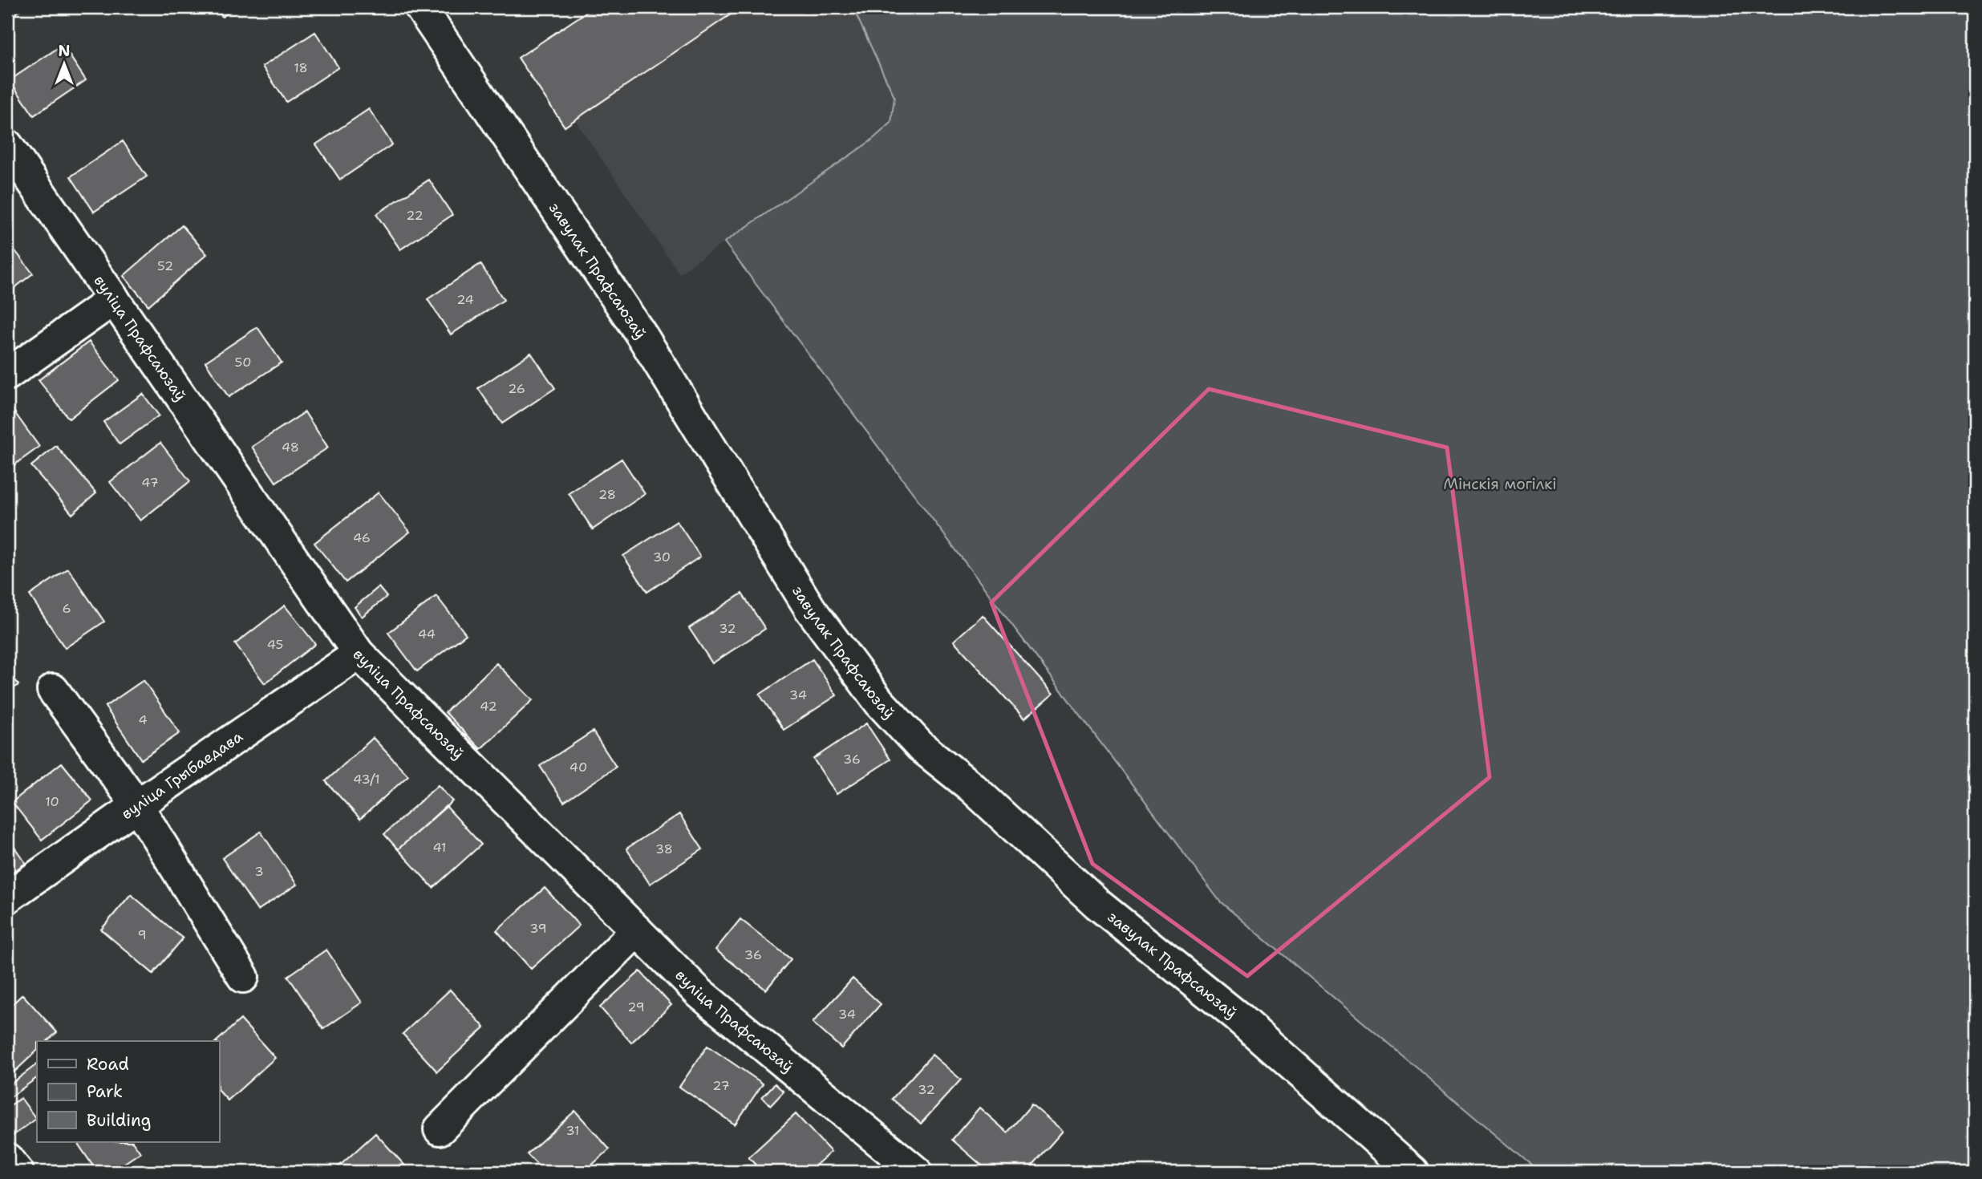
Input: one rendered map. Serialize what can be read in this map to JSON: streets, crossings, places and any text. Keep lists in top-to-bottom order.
{
  "streets": {
    "street": ["завулак Прафсаюзаў", "вуліца Прафсаюзаў", "вуліца Грыбаедава"]
  },
  "crossings": [
    ["вуліца Прафсаюзаў", "вуліца Грыбаедава"]
  ],
  "parks": ["Мінскія могілкі"],
  "house_numbers": [
    "18",
    "22",
    "52",
    "24",
    "50",
    "26",
    "48",
    "47",
    "28",
    "46",
    "30",
    "6",
    "32",
    "44",
    "45",
    "34",
    "42",
    "4",
    "36",
    "40",
    "43/1",
    "10",
    "41",
    "38",
    "3",
    "39",
    "9",
    "36",
    "29",
    "34",
    "27",
    "32",
    "31"
  ],
  "legend": ["Road", "Park", "Building"],
  "north": "top"
}
